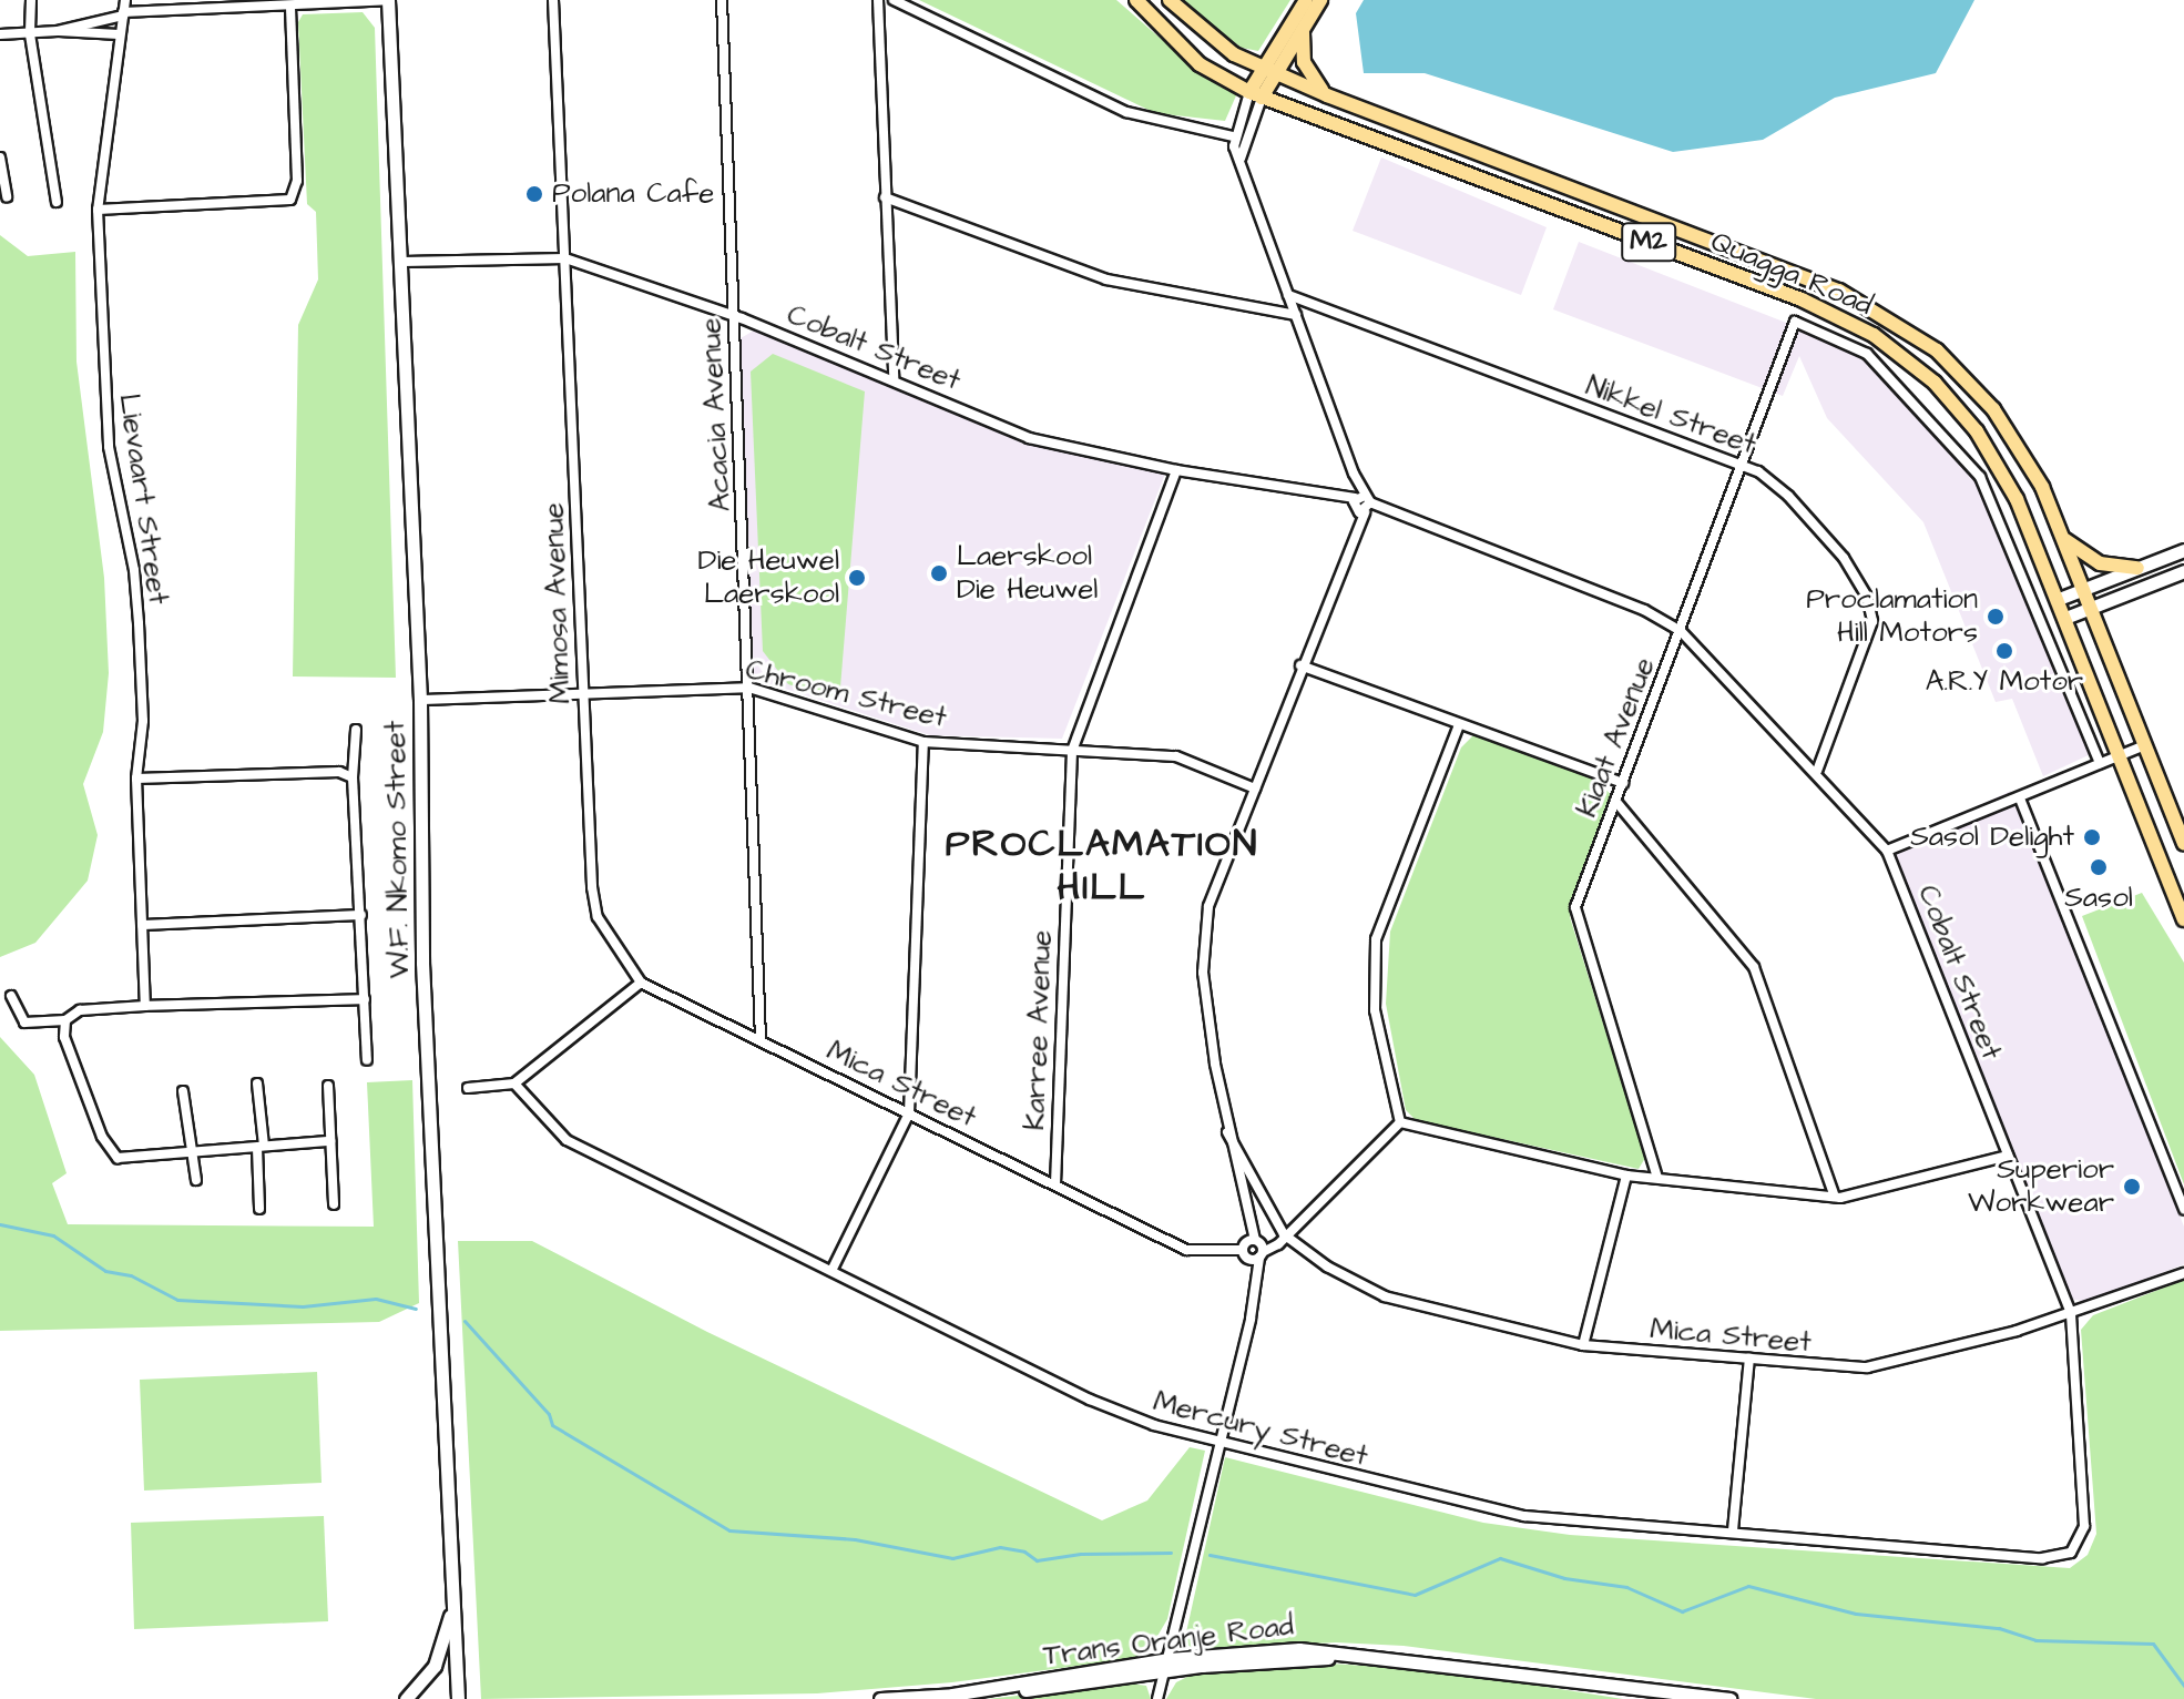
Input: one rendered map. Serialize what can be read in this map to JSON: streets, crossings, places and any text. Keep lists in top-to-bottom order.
{
  "streets": {
    "main road": [
      "M2",
      "Quagga Road",
      "W.F. Nkomo Street",
      "Trans Oranje Road"
    ],
    "street": [
      "Cobalt Street",
      "Acacia Avenue",
      "Nikkel Street",
      "Lievaart Street",
      "Mimosa Avenue",
      "Chroom Street",
      "Kiaat Avenue",
      "Karree Avenue",
      "Mica Street",
      "Mercury Street"
    ]
  },
  "crossings": [
    ["Cobalt Street", "Acacia Avenue"],
    ["Cobalt Street", "Nikkel Street"],
    ["Cobalt Street", "Mimosa Avenue"],
    ["Cobalt Street", "Kiaat Avenue"],
    ["Cobalt Street", "W.F. Nkomo Street"],
    ["Cobalt Street", "Karree Avenue"],
    ["Cobalt Street", "Mica Street"],
    ["Cobalt Street", "Mercury Street"],
    ["Acacia Avenue", "Chroom Street"],
    ["Acacia Avenue", "Mica Street"],
    ["Nikkel Street", "Kiaat Avenue"],
    ["Mimosa Avenue", "Chroom Street"],
    ["Mimosa Avenue", "Mica Street"],
    ["Chroom Street", "W.F. Nkomo Street"],
    ["Chroom Street", "Karree Avenue"],
    ["Karree Avenue", "Mica Street"]
  ],
  "districts": ["PROCLAMATION HILL"],
  "places": [
    "Polana Cafe",
    "Laerskool Die Heuwel",
    "Die Heuwel Laerskool",
    "Proclamation Hill Motors",
    "A.R.Y Motor",
    "Sasol Delight",
    "Sasol",
    "Superior Workwear"
  ]
}
